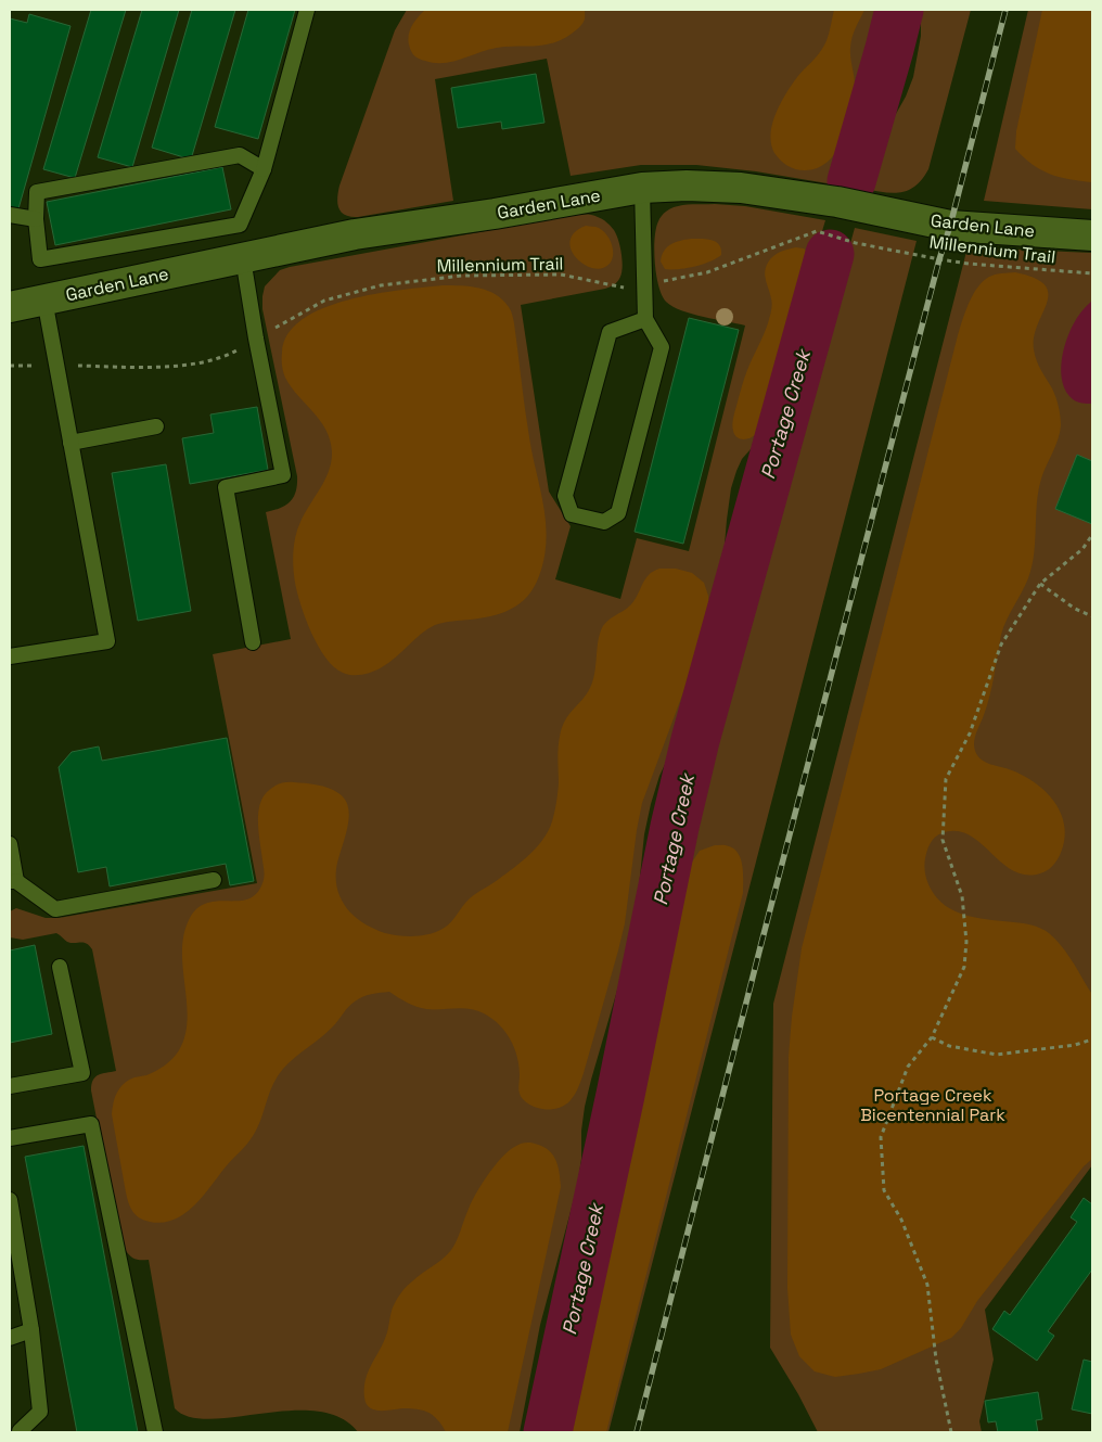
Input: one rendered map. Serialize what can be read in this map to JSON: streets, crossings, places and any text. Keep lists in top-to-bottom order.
{
  "streets": {
    "street": ["Garden Lane"],
    "path": ["Millennium Trail"]
  },
  "water": ["Portage Creek"],
  "parks": ["Portage Creek Bicentennial Park"]
}
